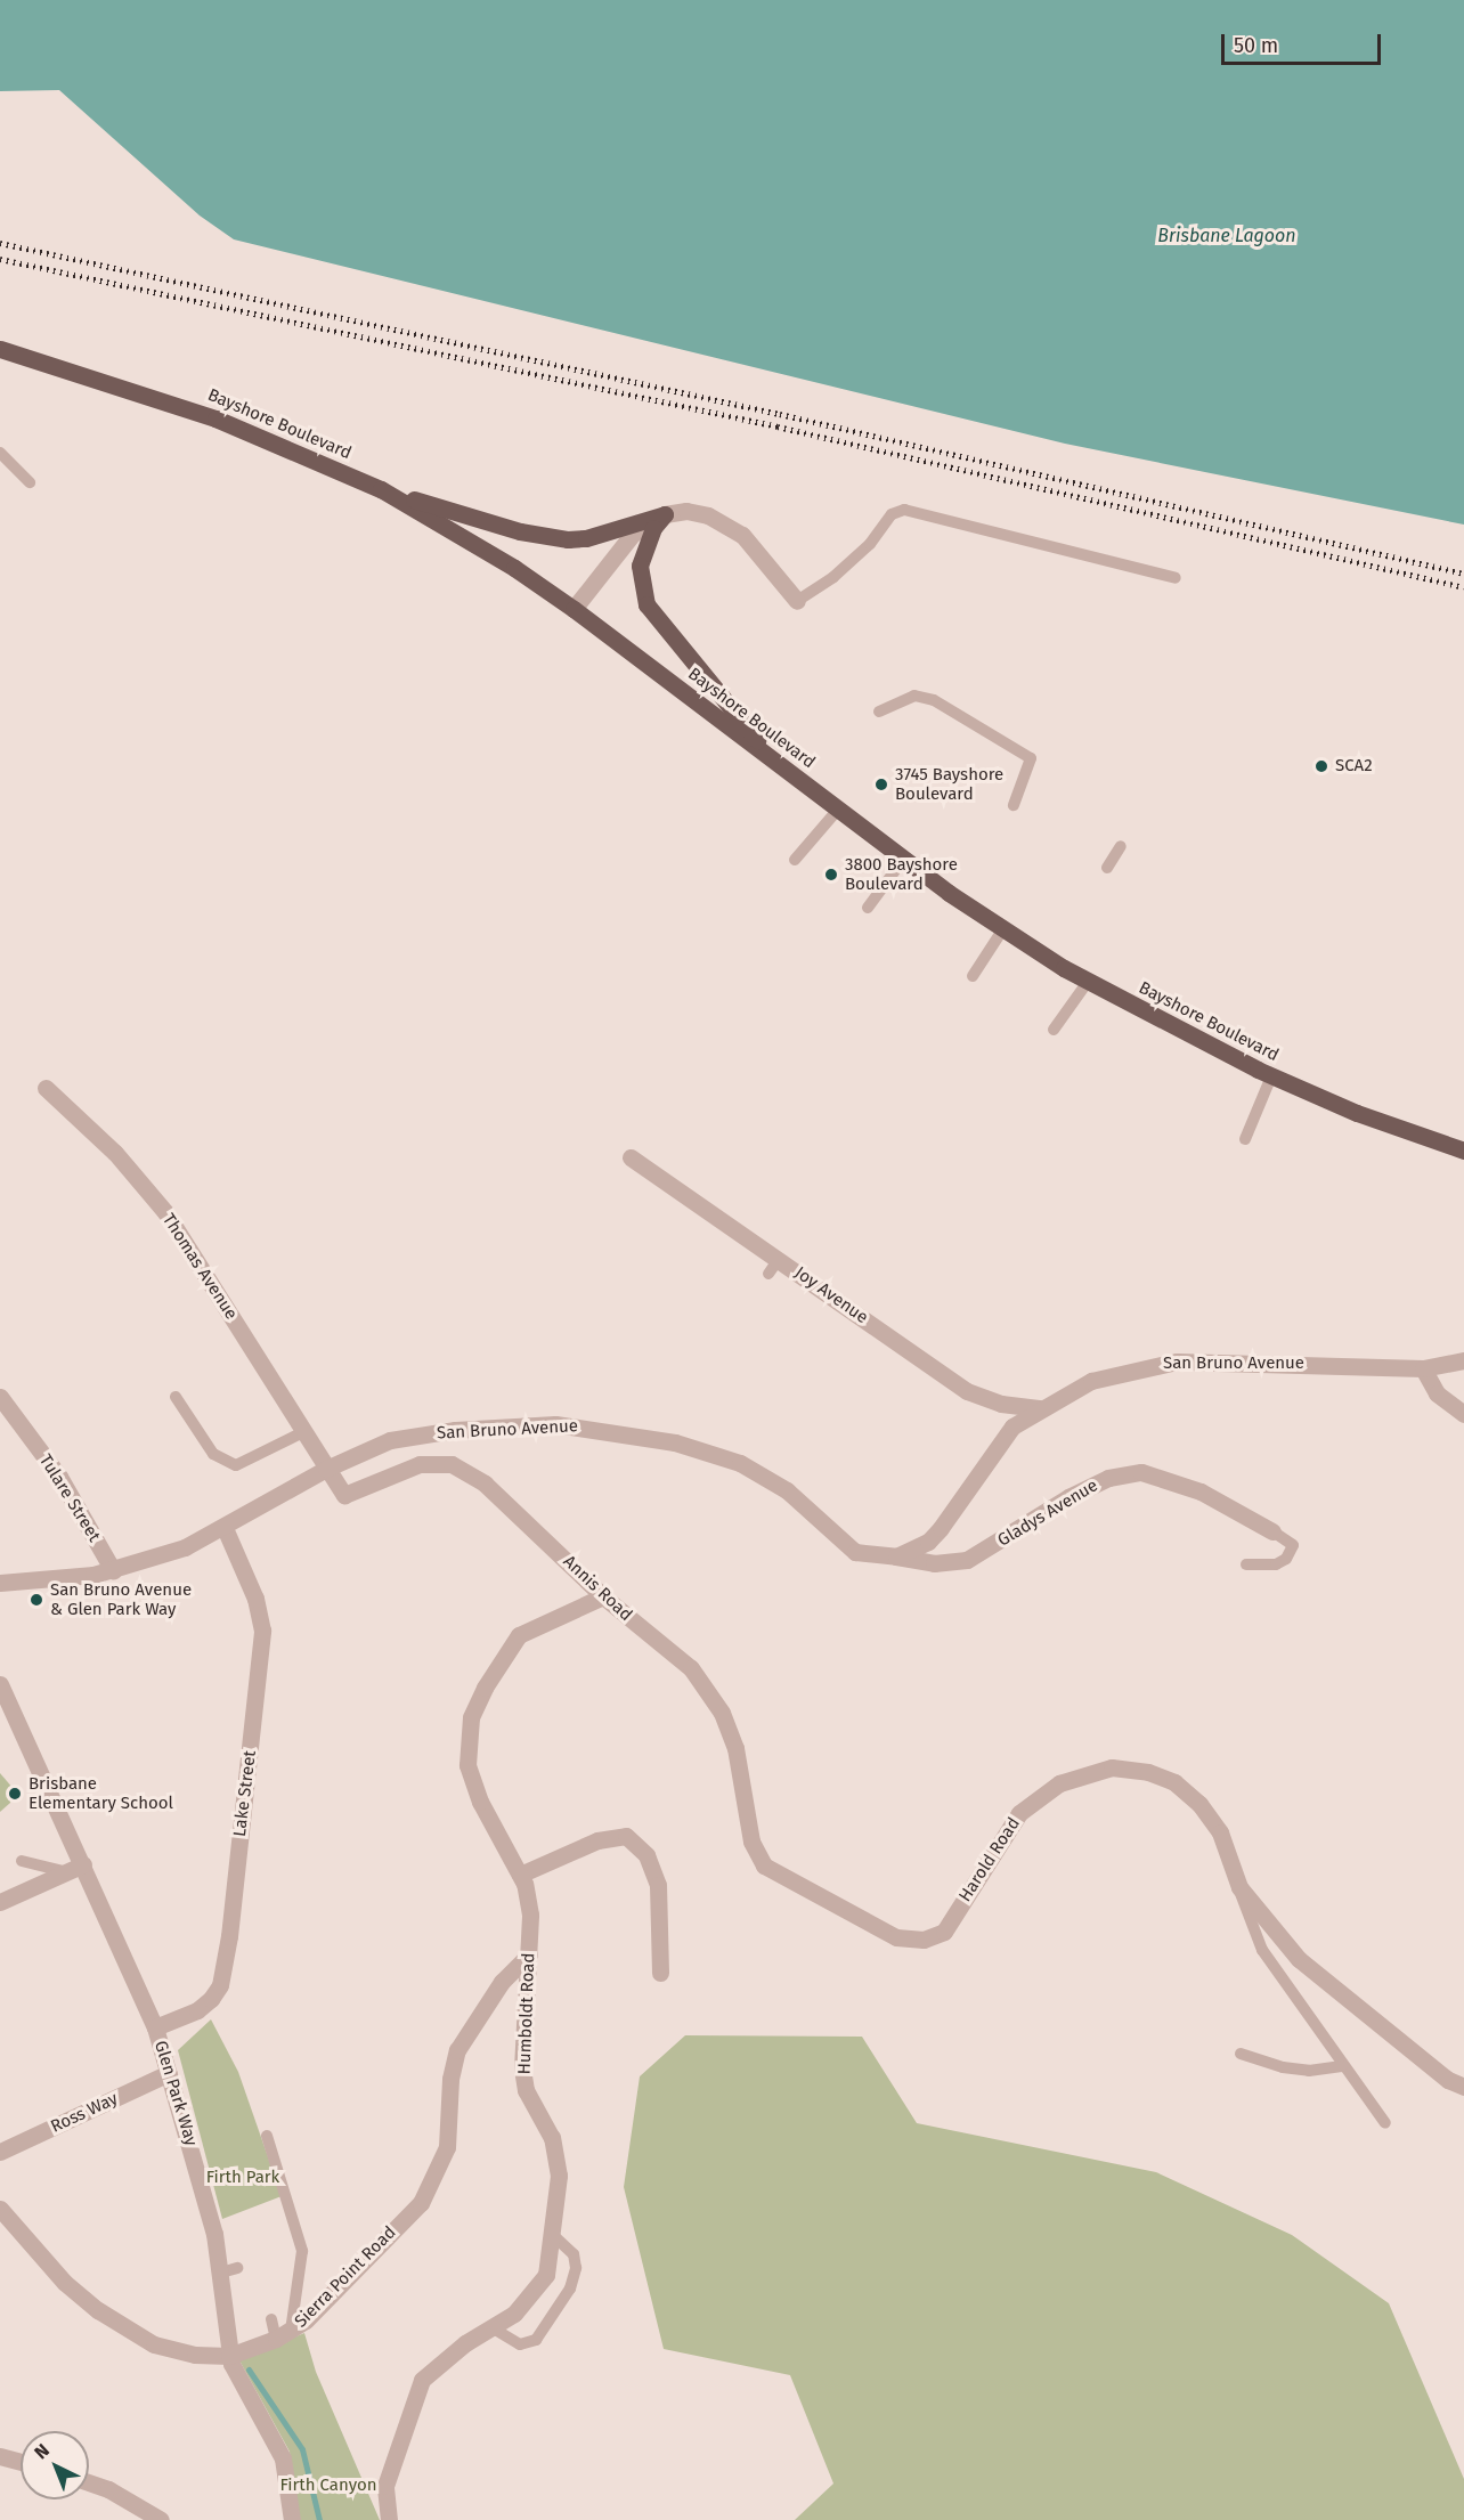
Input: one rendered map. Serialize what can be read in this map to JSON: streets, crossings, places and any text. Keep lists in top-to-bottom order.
{
  "streets": {
    "main road": ["Bayshore Boulevard"],
    "street": [
      "Thomas Avenue",
      "Joy Avenue",
      "San Bruno Avenue",
      "Tulare Street",
      "Gladys Avenue",
      "Annis Road",
      "Lake Street",
      "Harold Road",
      "Humboldt Road",
      "Glen Park Way",
      "Ross Way",
      "Sierra Point Road"
    ]
  },
  "crossings": [
    ["Thomas Avenue", "San Bruno Avenue"],
    ["Thomas Avenue", "Annis Road"],
    ["Joy Avenue", "San Bruno Avenue"],
    ["San Bruno Avenue", "Tulare Street"],
    ["San Bruno Avenue", "Gladys Avenue"],
    ["San Bruno Avenue", "Annis Road"],
    ["San Bruno Avenue", "Lake Street"],
    ["Annis Road", "Harold Road"],
    ["Annis Road", "Humboldt Road"],
    ["Lake Street", "Glen Park Way"],
    ["Humboldt Road", "Sierra Point Road"],
    ["Glen Park Way", "Ross Way"],
    ["Glen Park Way", "Sierra Point Road"]
  ],
  "water": ["Brisbane Lagoon"],
  "parks": ["Firth Park", "Firth Canyon"],
  "places": [
    "SCA2",
    "3745 Bayshore Boulevard",
    "3800 Bayshore Boulevard",
    "San Bruno Avenue & Glen Park Way",
    "Brisbane Elementary School"
  ],
  "scale_bar": "50 m",
  "north": "top left"
}
